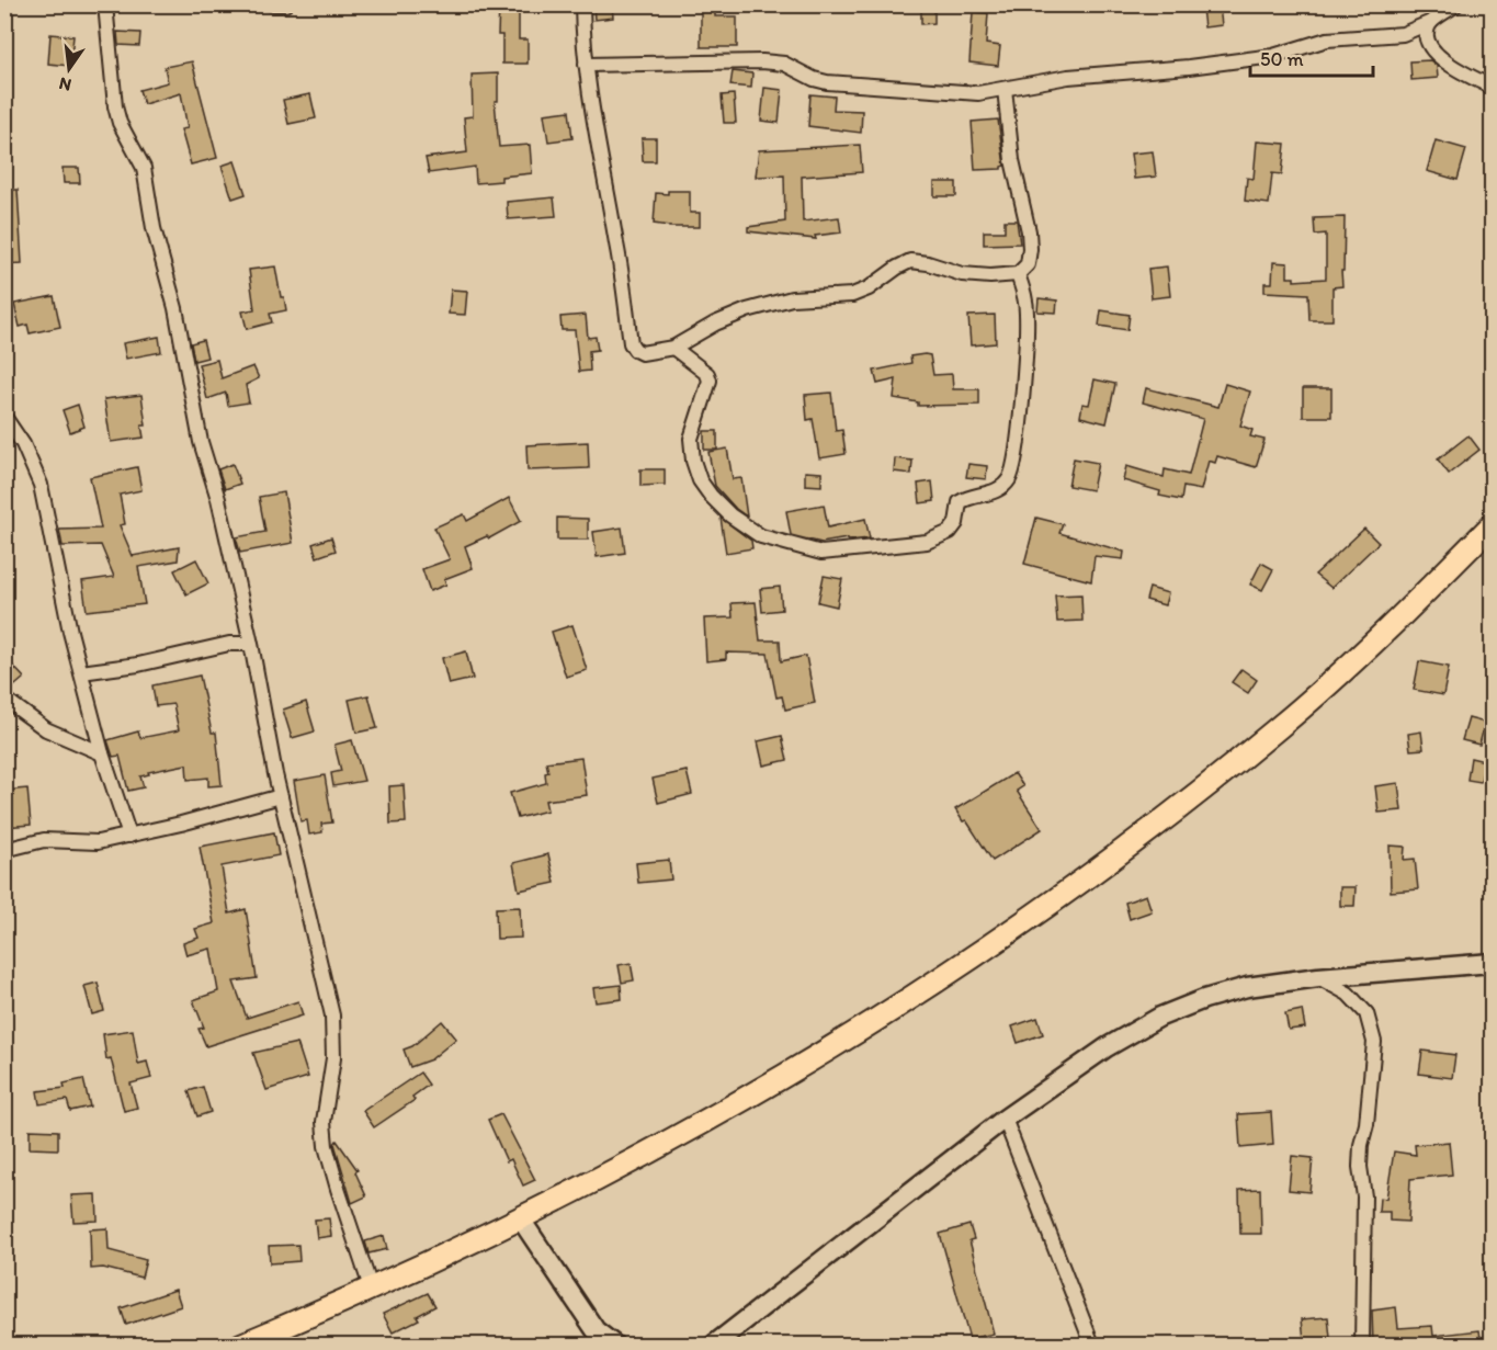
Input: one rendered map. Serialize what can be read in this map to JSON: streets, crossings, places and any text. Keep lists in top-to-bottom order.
{
  "scale_bar": "50 m",
  "north": "bottom"
}
